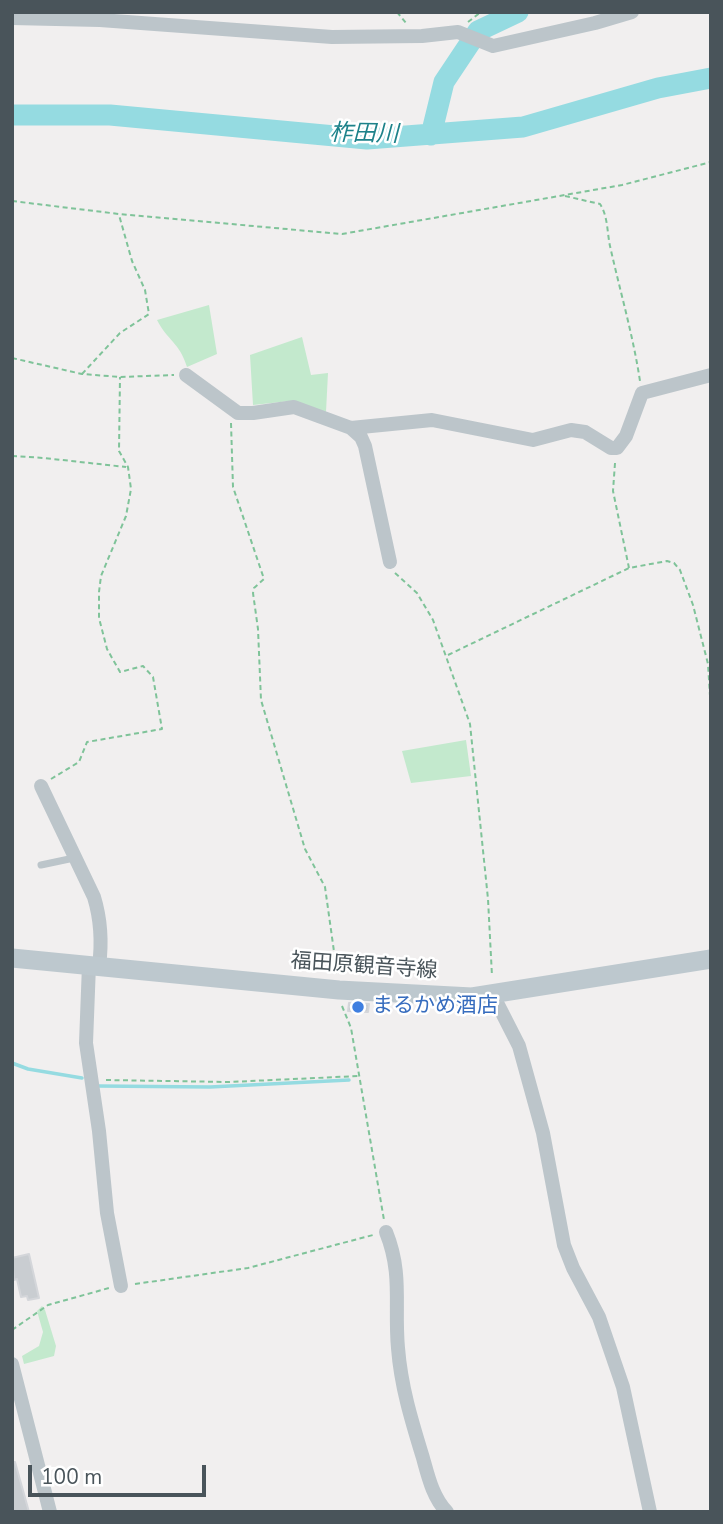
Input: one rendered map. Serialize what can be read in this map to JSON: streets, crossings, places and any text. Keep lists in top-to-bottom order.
{
  "streets": {
    "main road": ["福田原観音寺線"]
  },
  "water": ["柞田川"],
  "places": ["まるかめ酒店"],
  "scale_bar": "100 m"
}
